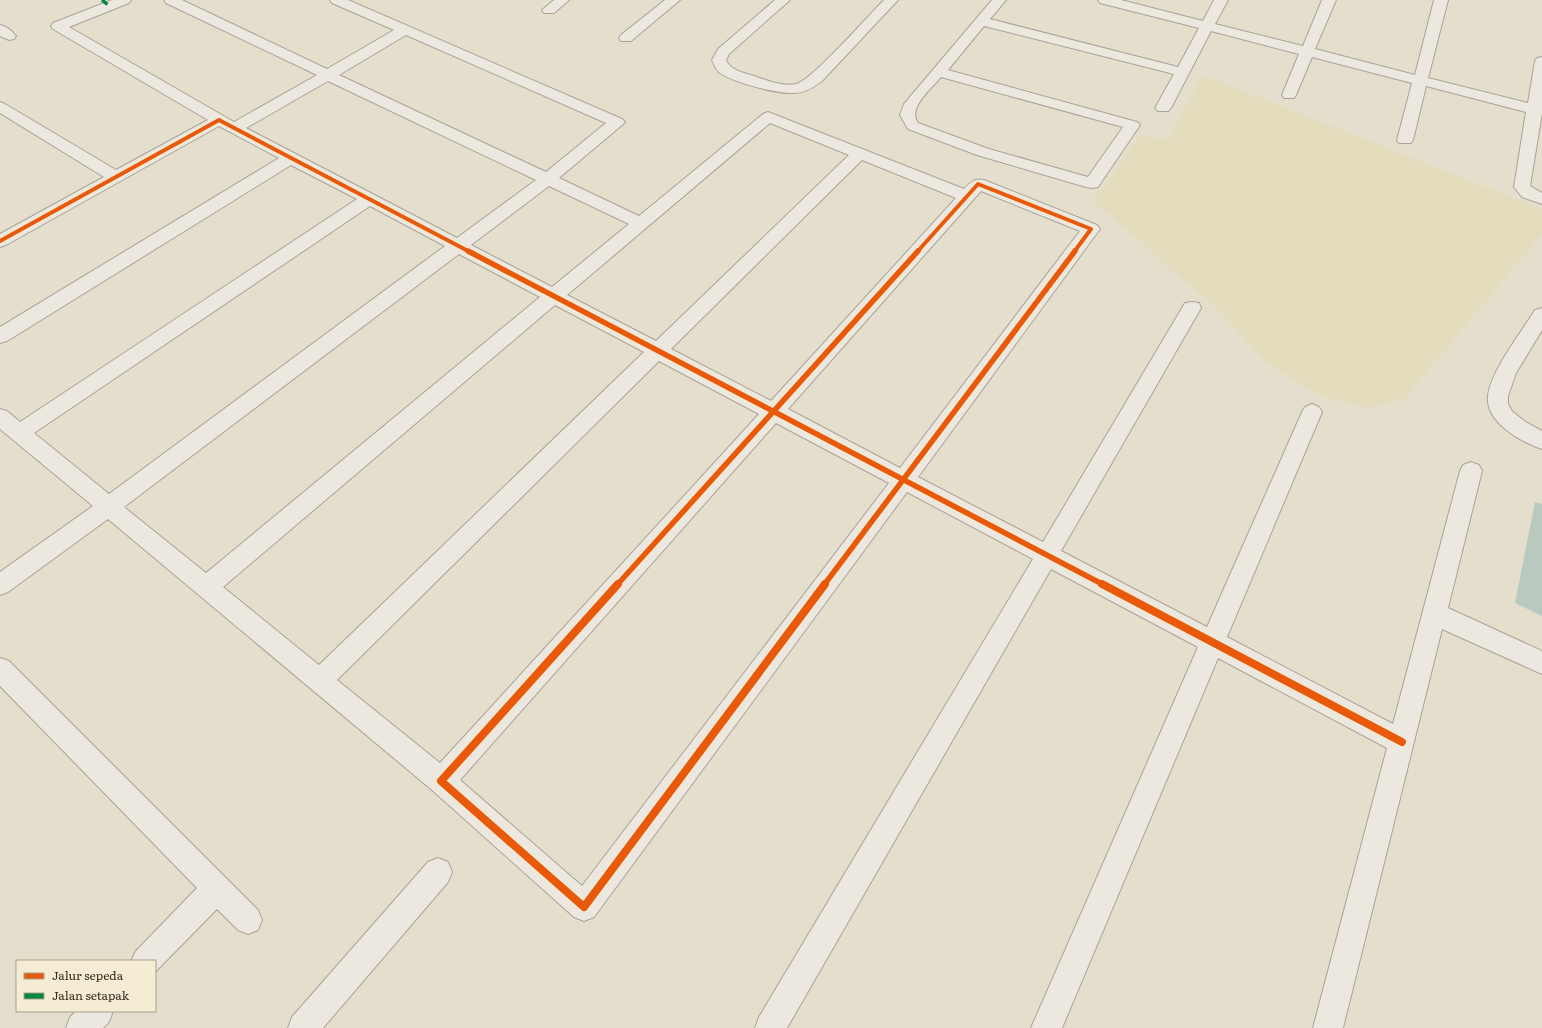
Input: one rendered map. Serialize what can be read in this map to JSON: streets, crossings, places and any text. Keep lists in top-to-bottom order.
{
  "legend": ["Jalur sepeda", "Jalan setapak"]
}
